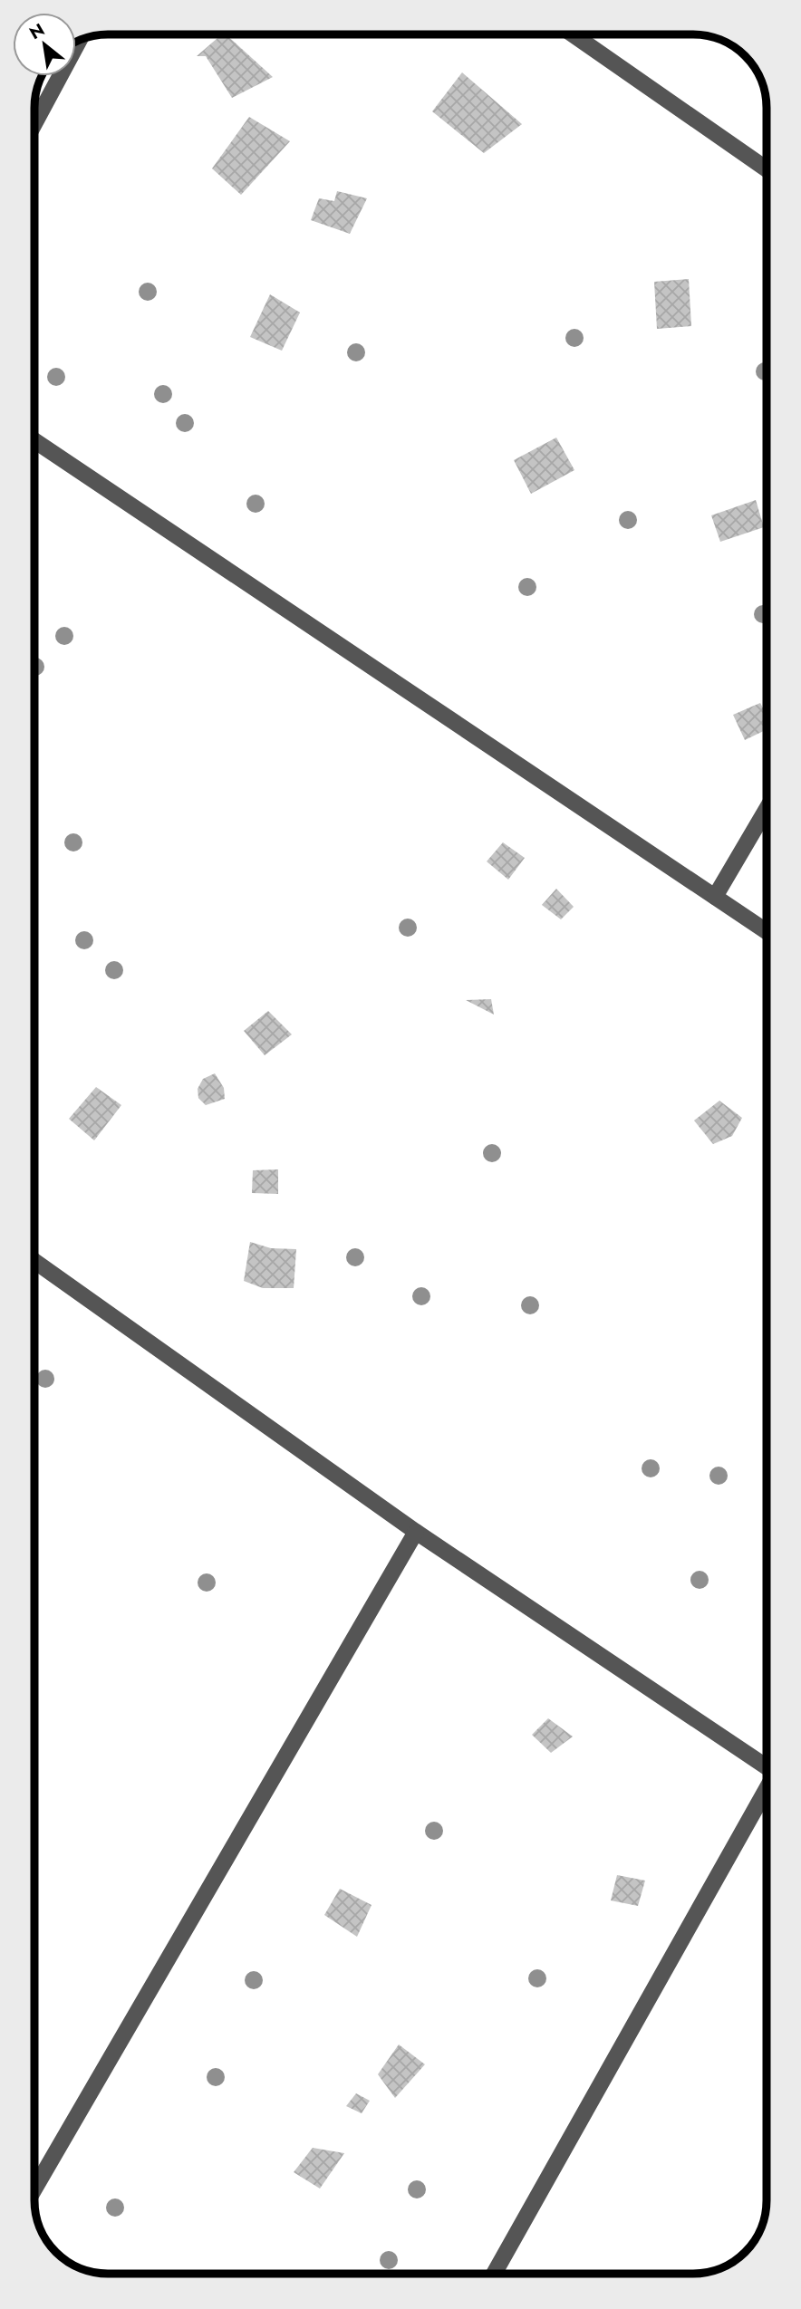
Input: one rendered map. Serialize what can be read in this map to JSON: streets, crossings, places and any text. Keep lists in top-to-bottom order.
{
  "north": "top left"
}
